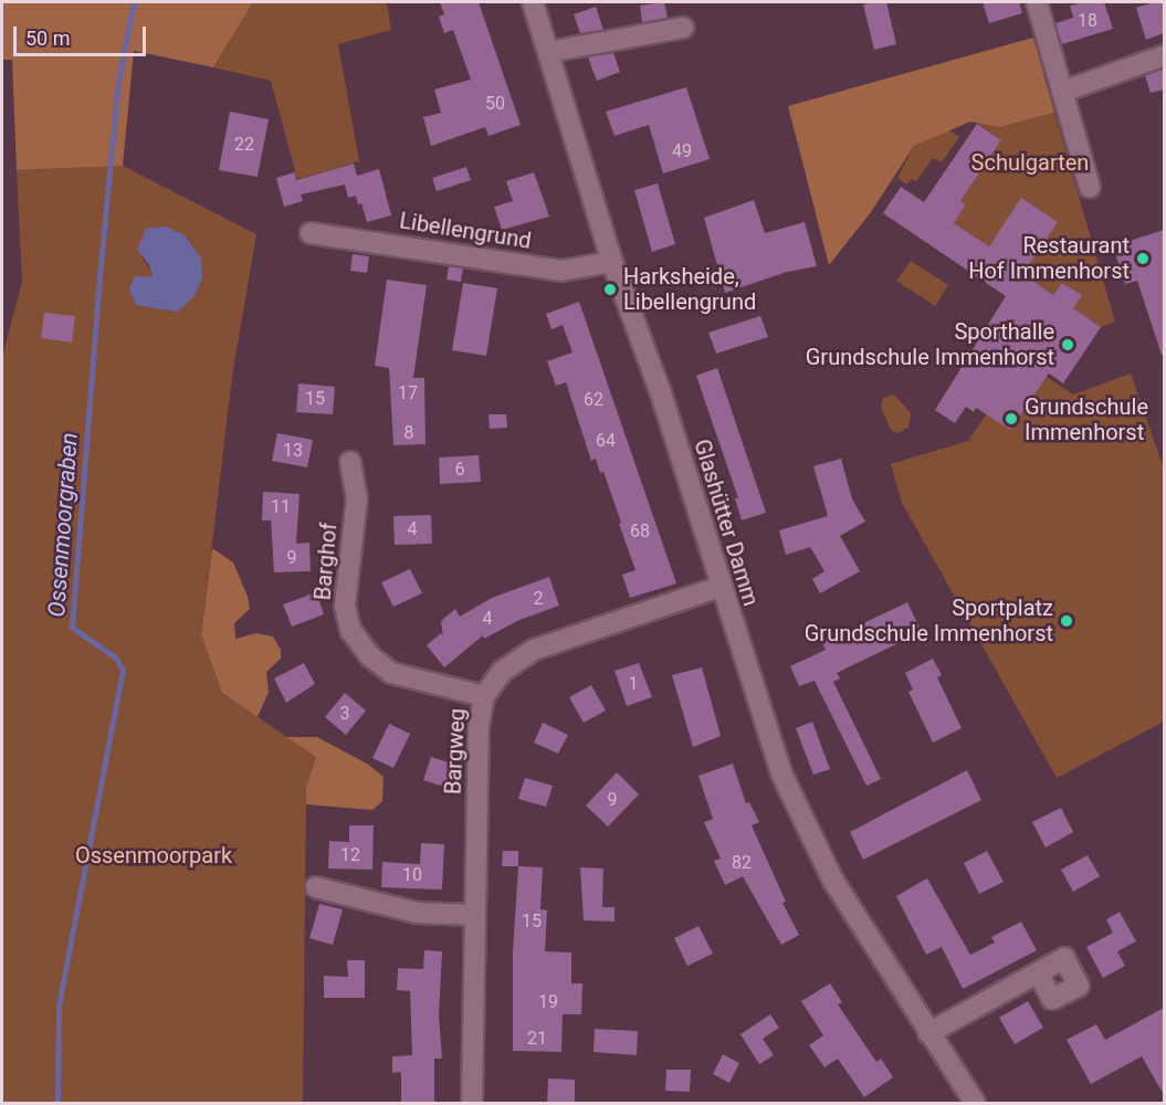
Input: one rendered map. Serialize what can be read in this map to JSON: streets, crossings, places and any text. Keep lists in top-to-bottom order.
{
  "streets": {
    "street": [
      "Libellengrund",
      "Glashütter Damm",
      "Barghof",
      "Bargweg"
    ]
  },
  "crossings": [
    ["Libellengrund", "Glashütter Damm"],
    ["Glashütter Damm", "Bargweg"],
    ["Barghof", "Bargweg"]
  ],
  "water": ["Ossenmoorgraben"],
  "parks": ["Schulgarten", "Ossenmoorpark"],
  "places": [
    "Restaurant Hof Immenhorst",
    "Harksheide, Libellengrund",
    "Sporthalle Grundschule Immenhorst",
    "Grundschule Immenhorst",
    "Sportplatz Grundschule Immenhorst"
  ],
  "house_numbers": [
    "18",
    "50",
    "22",
    "49",
    "17",
    "15",
    "62",
    "8",
    "64",
    "13",
    "6",
    "11",
    "4",
    "68",
    "9",
    "2",
    "4",
    "1",
    "3",
    "9",
    "12",
    "82",
    "10",
    "15",
    "19",
    "21"
  ],
  "scale_bar": "50 m"
}
